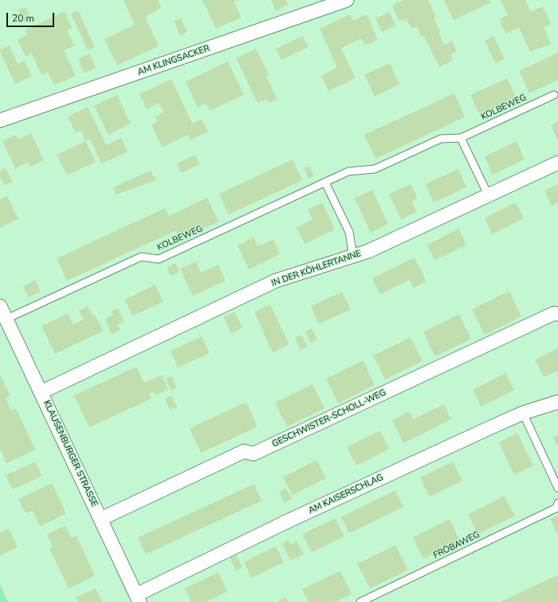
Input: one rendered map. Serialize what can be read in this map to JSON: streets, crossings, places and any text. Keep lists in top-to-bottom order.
{
  "streets": {
    "street": [
      "AM KLINGSACKER",
      "IN DER KÖHLERTANNE",
      "GESCHWISTER-SCHOLL-WEG",
      "KLAUSENBURGER STRASSE",
      "AM KAISERSCHLAG"
    ],
    "lane": ["KOLBEWEG", "FRÖBAWEG"]
  },
  "crossings": [
    ["KOLBEWEG", "KLAUSENBURGER STRASSE"],
    ["IN DER KÖHLERTANNE", "KLAUSENBURGER STRASSE"],
    ["GESCHWISTER-SCHOLL-WEG", "KLAUSENBURGER STRASSE"],
    ["KLAUSENBURGER STRASSE", "AM KAISERSCHLAG"]
  ],
  "scale_bar": "20 m"
}
